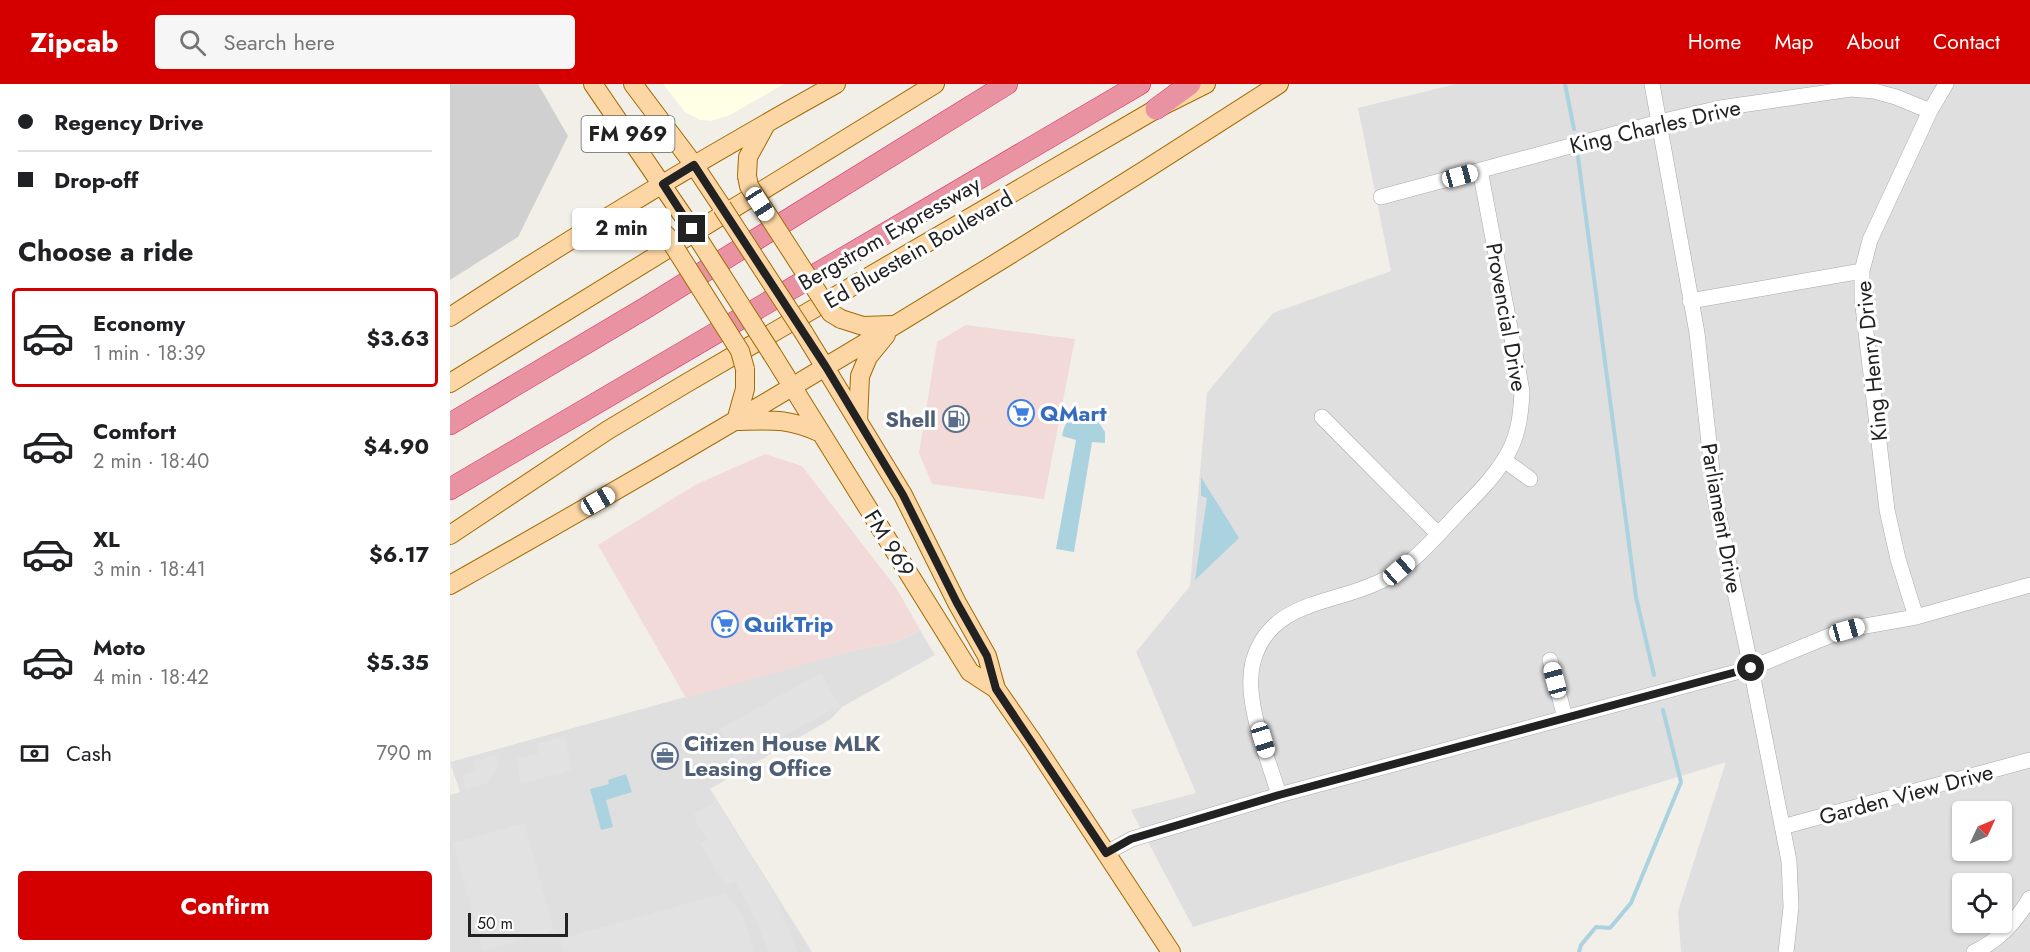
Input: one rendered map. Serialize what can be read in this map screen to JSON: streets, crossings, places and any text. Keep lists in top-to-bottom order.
{
  "streets": {
    "highway": ["Bergstrom Expressway"],
    "main road": ["FM 969", "Ed Bluestein Boulevard"],
    "street": [
      "King Charles Drive",
      "Provencial Drive",
      "King Henry Drive",
      "Parliament Drive",
      "Garden View Drive"
    ]
  },
  "crossings": [
    ["King Charles Drive", "Provencial Drive"],
    ["King Charles Drive", "King Henry Drive"],
    ["King Charles Drive", "Parliament Drive"],
    ["Parliament Drive", "Garden View Drive"]
  ],
  "places": {
    "supermarket": ["QMart", "QuikTrip"],
    "fuel station": ["Shell"],
    "office": ["Citizen House MLK Leasing Office"]
  },
  "scale_bar": "50 m",
  "north": "top right",
  "page": {
    "header": "Zipcab",
    "search": "Search here",
    "nav": [
      "Home",
      "Map",
      "About",
      "Contact"
    ],
    "banner": ["Regency Drive", "Drop-off"],
    "bubble": "2 min",
    "heading": "Choose a ride",
    "list": [
      {
        "name": "Economy",
        "note": "1 min · 18:39",
        "value": "$3.63"
      },
      {
        "name": "Comfort",
        "note": "2 min · 18:40",
        "value": "$4.90"
      },
      {
        "name": "XL",
        "note": "3 min · 18:41",
        "value": "$6.17"
      },
      {
        "name": "Moto",
        "note": "4 min · 18:42",
        "value": "$5.35"
      }
    ],
    "pay": ["Cash", "790 m"],
    "buttons": "Confirm",
    "scale": "50 m"
  }
}
